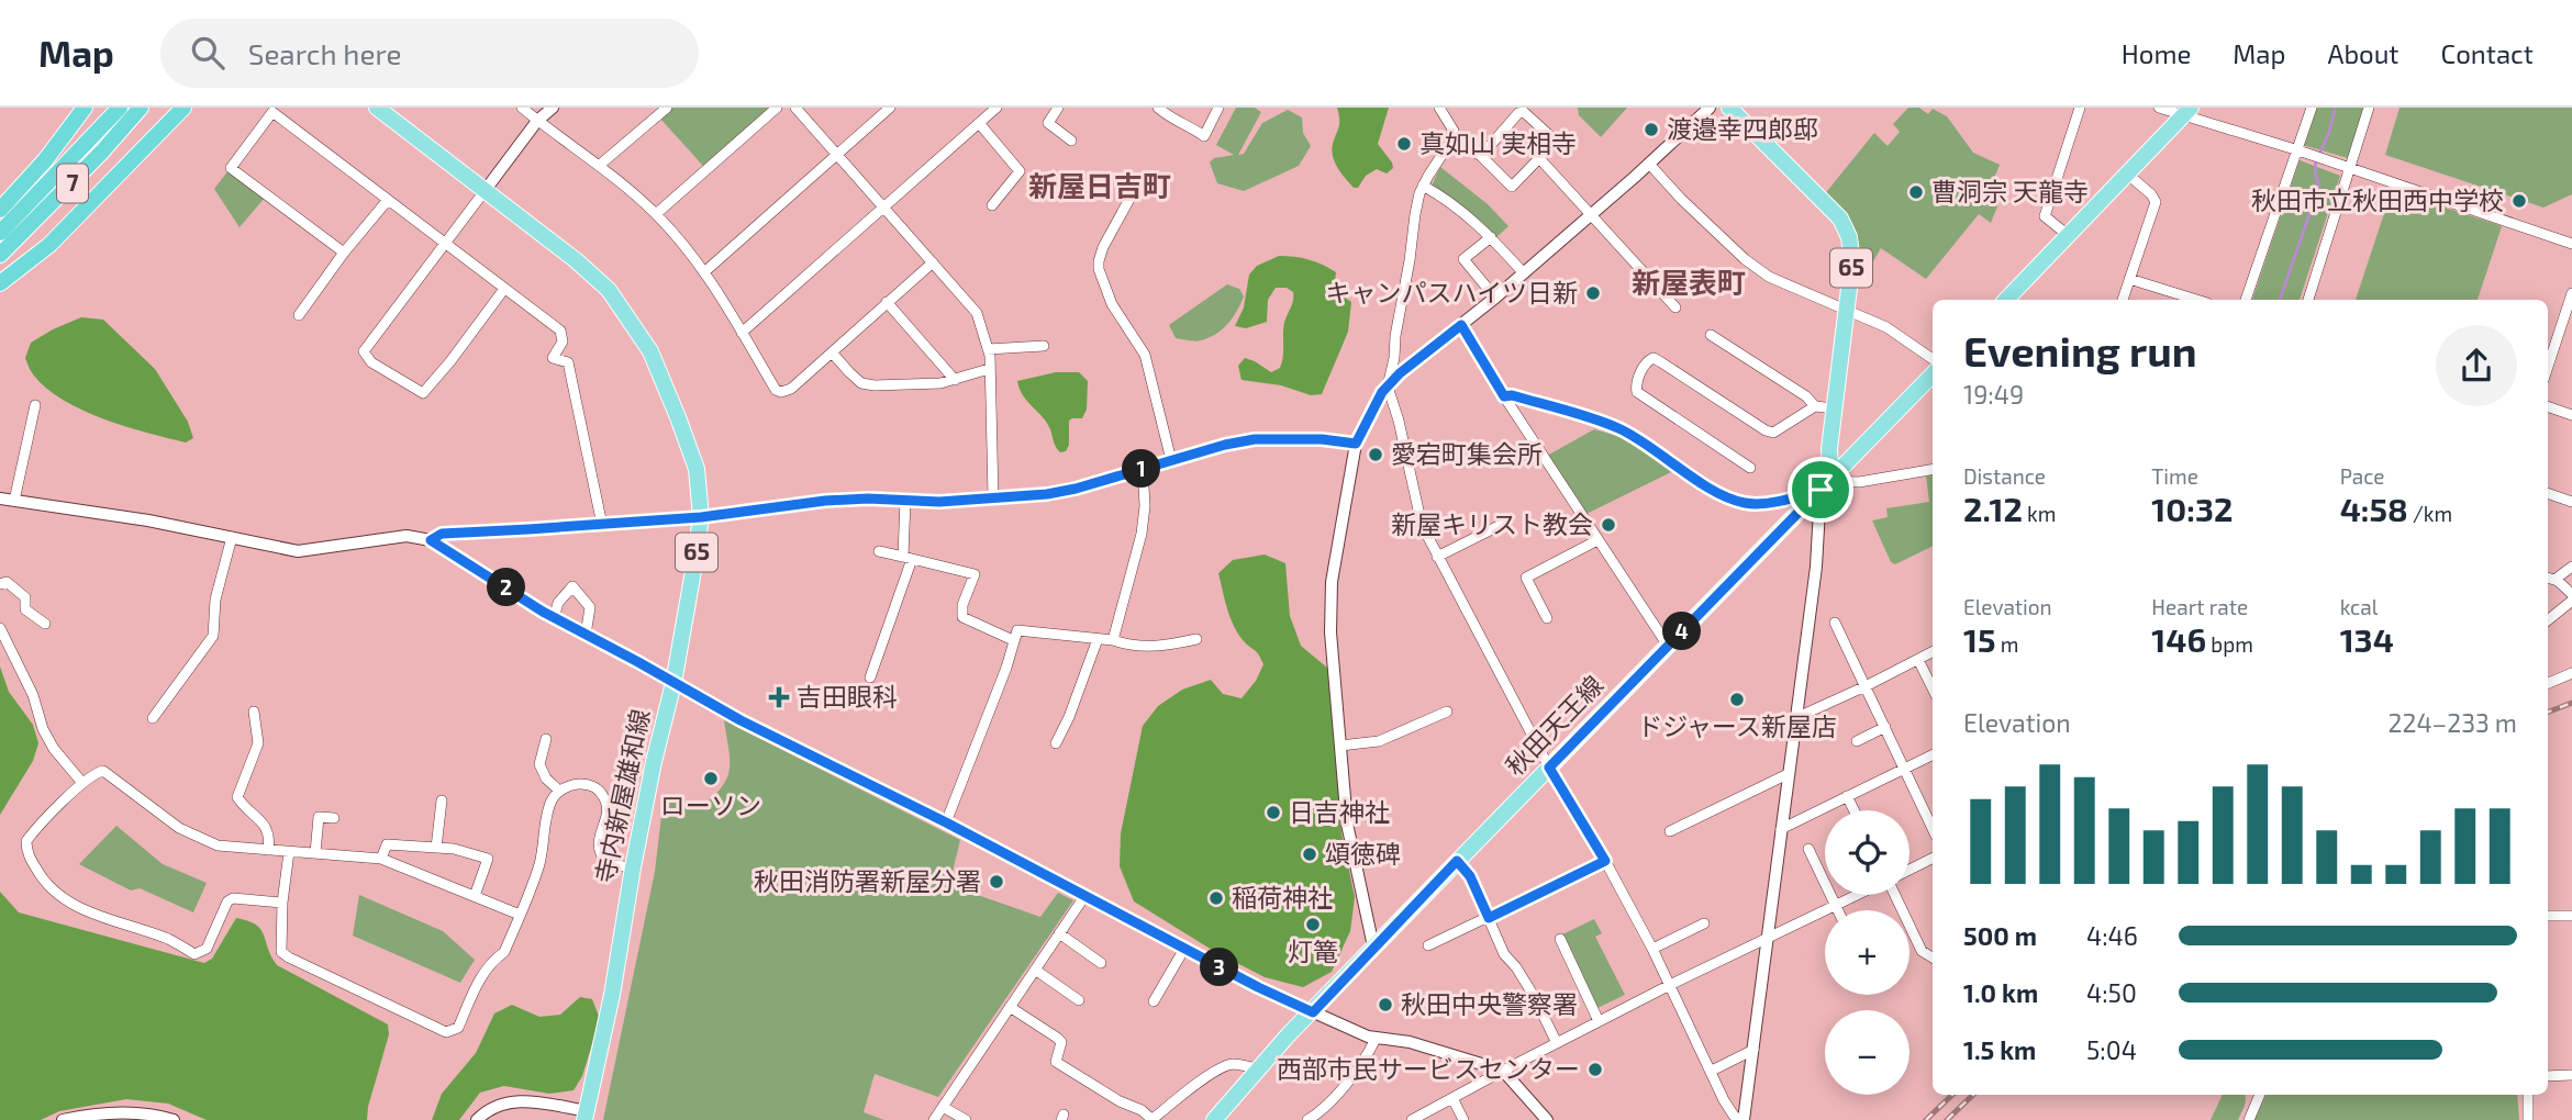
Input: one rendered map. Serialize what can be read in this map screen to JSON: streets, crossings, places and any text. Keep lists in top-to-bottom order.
{
  "streets": {
    "highway": ["7"],
    "main road": ["65", "秋田天王線", "寺内新屋雄和線"]
  },
  "crossings": [
    ["65", "秋田天王線"]
  ],
  "districts": ["新屋日吉町", "新屋表町"],
  "places": {
    "other": [
      "渡邉幸四郎邸",
      "真如山 実相寺",
      "曹洞宗 天龍寺",
      "秋田市立秋田西中学校",
      "キャンパスハイツ日新",
      "愛宕町集会所",
      "新屋キリスト教会",
      "ドジャース新屋店",
      "ローソン",
      "日吉神社",
      "頌徳碑",
      "秋田消防署新屋分署",
      "稲荷神社",
      "灯篭",
      "秋田中央警察署",
      "西部市民サービスセンター"
    ],
    "health": ["吉田眼科"]
  },
  "page": {
    "header": "Map",
    "search": "Search here",
    "nav": [
      "Home",
      "Map",
      "About",
      "Contact"
    ],
    "heading": ["Evening run", "19:49"],
    "stats": [
      ["Distance", "2.12 km"],
      ["Time", "10:32"],
      ["Pace", "4:58 /km"],
      ["Elevation", "15 m"],
      ["Heart rate", "146 bpm"],
      ["kcal", "134"]
    ],
    "pins": [
      "1",
      "2",
      "4",
      "3"
    ],
    "chart": ["Elevation", "224–233 m"],
    "map_buttons": ["+", "−"],
    "list": [
      {
        "name": "500 m",
        "note": "4:46"
      },
      {
        "name": "1.0 km",
        "note": "4:50"
      },
      {
        "name": "1.5 km",
        "note": "5:04"
      }
    ]
  }
}
